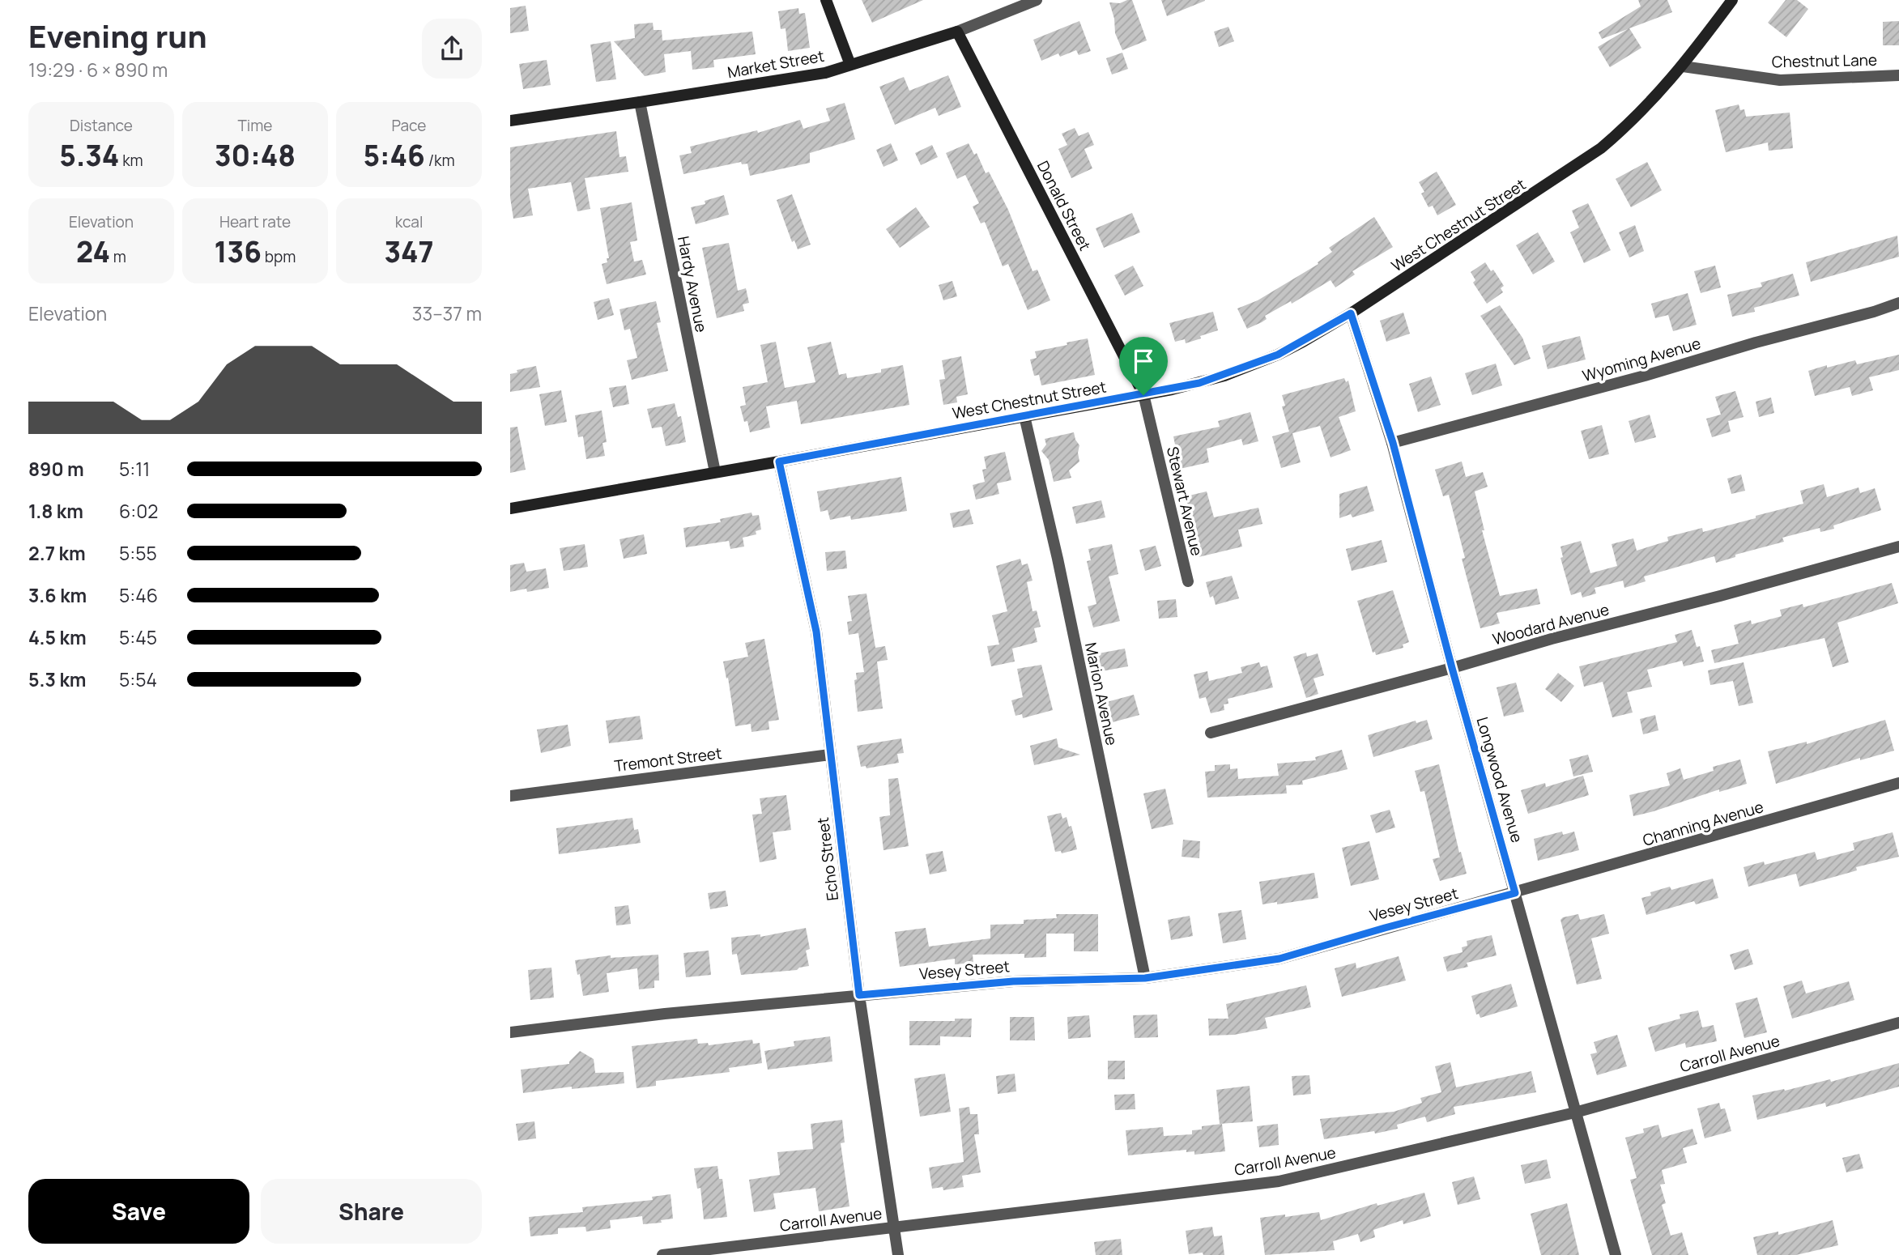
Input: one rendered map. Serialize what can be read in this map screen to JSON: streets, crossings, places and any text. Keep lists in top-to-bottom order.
{
  "streets": {
    "main road": ["Market Street", "Donald Street", "West Chestnut Street"],
    "street": [
      "Chestnut Lane",
      "Hardy Avenue",
      "Wyoming Avenue",
      "Stewart Avenue",
      "Woodard Avenue",
      "Marion Avenue",
      "Tremont Street",
      "Longwood Avenue",
      "Channing Avenue",
      "Echo Street",
      "Vesey Street",
      "Carroll Avenue"
    ]
  },
  "crossings": [
    ["Chestnut Lane", "West Chestnut Street"],
    ["Market Street", "Donald Street"],
    ["Market Street", "Hardy Avenue"],
    ["Donald Street", "West Chestnut Street"],
    ["Donald Street", "Stewart Avenue"],
    ["West Chestnut Street", "Hardy Avenue"],
    ["West Chestnut Street", "Stewart Avenue"],
    ["West Chestnut Street", "Marion Avenue"],
    ["West Chestnut Street", "Longwood Avenue"],
    ["West Chestnut Street", "Echo Street"],
    ["Wyoming Avenue", "Longwood Avenue"],
    ["Woodard Avenue", "Longwood Avenue"],
    ["Marion Avenue", "Vesey Street"],
    ["Tremont Street", "Echo Street"],
    ["Longwood Avenue", "Channing Avenue"],
    ["Longwood Avenue", "Vesey Street"],
    ["Longwood Avenue", "Carroll Avenue"],
    ["Channing Avenue", "Vesey Street"],
    ["Echo Street", "Vesey Street"],
    ["Echo Street", "Carroll Avenue"]
  ],
  "page": {
    "heading": ["Evening run", "19:29 · 6 × 890 m"],
    "stats": [
      ["Distance", "5.34 km"],
      ["Time", "30:48"],
      ["Pace", "5:46 /km"],
      ["Elevation", "24 m"],
      ["Heart rate", "136 bpm"],
      ["kcal", "347"]
    ],
    "chart": ["Elevation", "33–37 m"],
    "list": [
      {
        "name": "890 m",
        "note": "5:11"
      },
      {
        "name": "1.8 km",
        "note": "6:02"
      },
      {
        "name": "2.7 km",
        "note": "5:55"
      },
      {
        "name": "3.6 km",
        "note": "5:46"
      },
      {
        "name": "4.5 km",
        "note": "5:45"
      },
      {
        "name": "5.3 km",
        "note": "5:54"
      }
    ],
    "buttons": ["Save", "Share"]
  }
}
